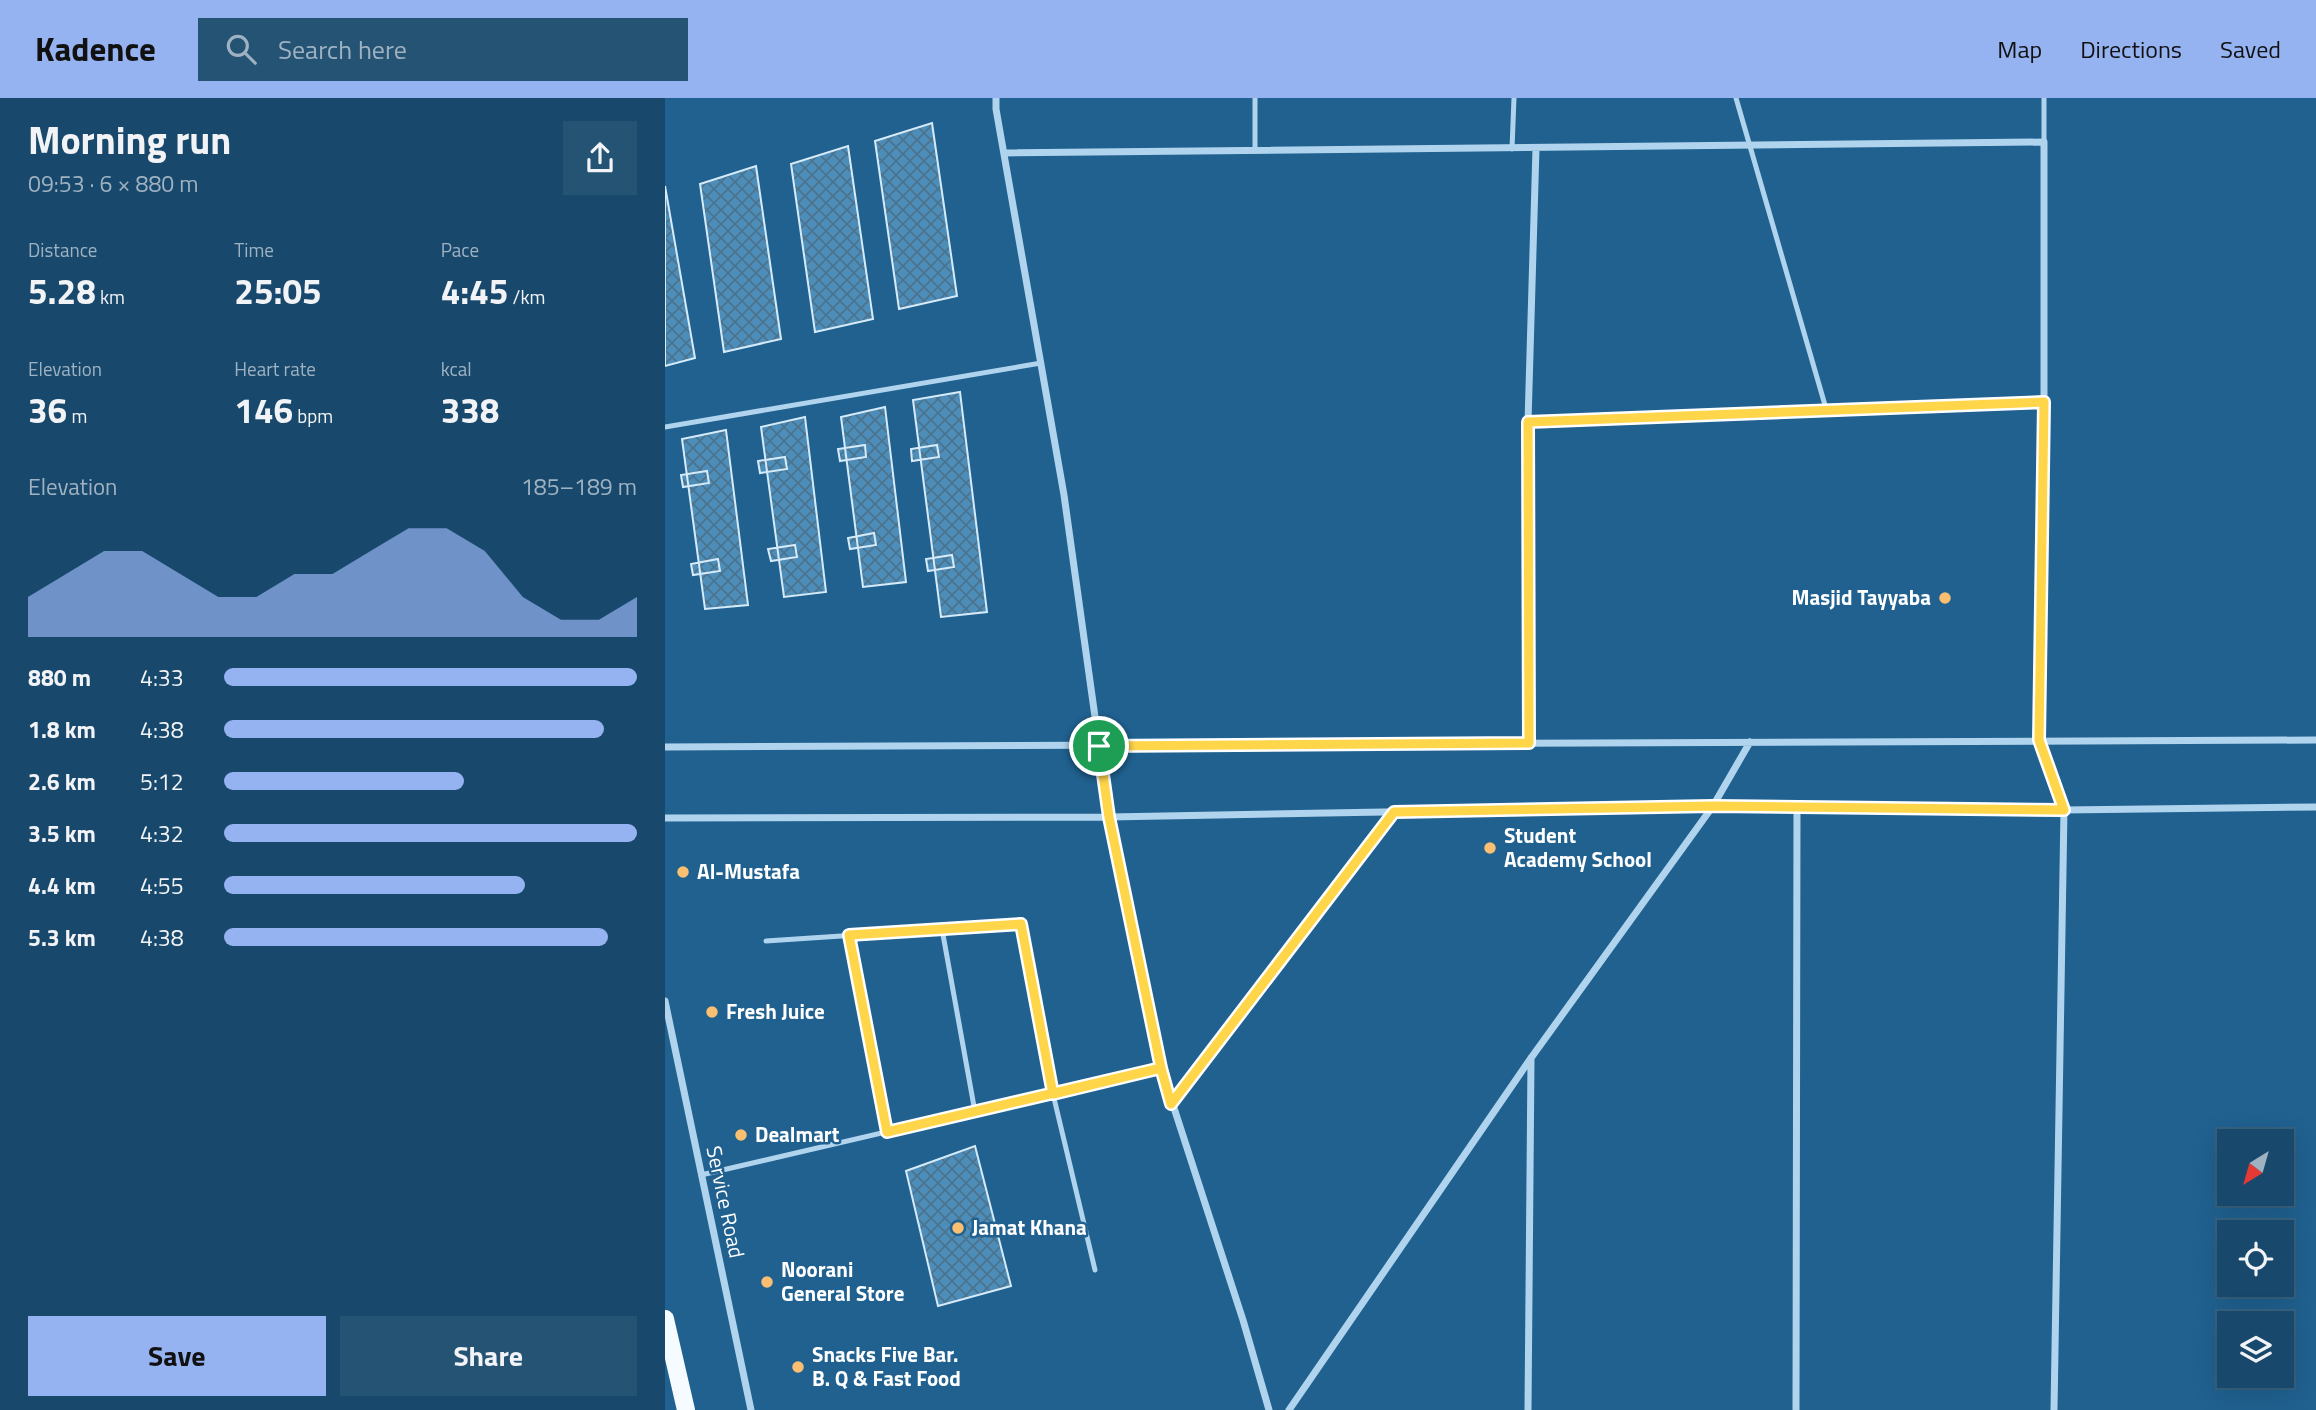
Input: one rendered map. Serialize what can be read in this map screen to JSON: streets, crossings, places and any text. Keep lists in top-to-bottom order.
{
  "streets": {
    "street": ["Service Road"]
  },
  "places": [
    "Masjid Tayyaba",
    "Student Academy School",
    "Al-Mustafa",
    "Fresh Juice",
    "Dealmart",
    "Jamat Khana",
    "Noorani General Store",
    "Snacks Five Bar. B. Q & Fast Food"
  ],
  "north": "bottom left",
  "page": {
    "header": "Kadence",
    "search": "Search here",
    "nav": ["Map", "Directions", "Saved"],
    "heading": ["Morning run", "09:53 · 6 × 880 m"],
    "stats": [
      ["Distance", "5.28 km"],
      ["Time", "25:05"],
      ["Pace", "4:45 /km"],
      ["Elevation", "36 m"],
      ["Heart rate", "146 bpm"],
      ["kcal", "338"]
    ],
    "chart": ["Elevation", "185–189 m"],
    "list": [
      {
        "name": "880 m",
        "note": "4:33"
      },
      {
        "name": "1.8 km",
        "note": "4:38"
      },
      {
        "name": "2.6 km",
        "note": "5:12"
      },
      {
        "name": "3.5 km",
        "note": "4:32"
      },
      {
        "name": "4.4 km",
        "note": "4:55"
      },
      {
        "name": "5.3 km",
        "note": "4:38"
      }
    ],
    "buttons": ["Save", "Share"]
  }
}
